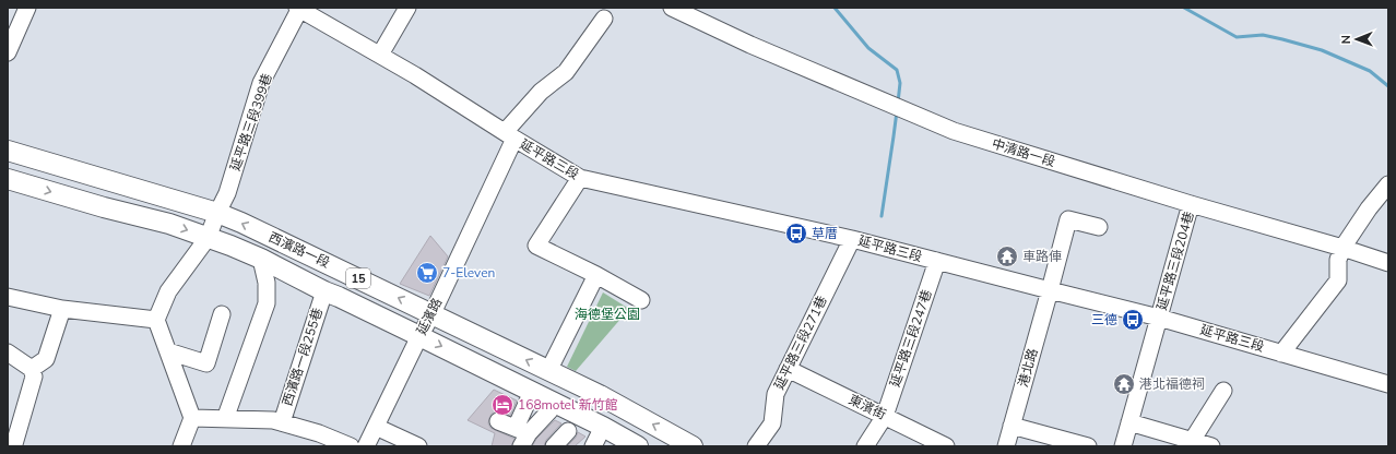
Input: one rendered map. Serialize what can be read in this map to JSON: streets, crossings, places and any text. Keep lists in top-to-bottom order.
{
  "streets": {
    "main road": ["西濱路一段", "15"],
    "street": [
      "延平路三段399巷",
      "中清路一段",
      "延平路三段",
      "延平路三段204巷",
      "延濱路",
      "延平路三段247巷",
      "延平路三段271巷",
      "西濱路一段255巷",
      "港北路",
      "東濱街"
    ]
  },
  "crossings": [
    ["延平路三段399巷", "延平路三段"],
    ["延平路三段399巷", "西濱路一段"],
    ["中清路一段", "延平路三段204巷"],
    ["延平路三段", "延平路三段204巷"],
    ["延平路三段", "延濱路"],
    ["延平路三段", "延平路三段247巷"],
    ["延平路三段", "延平路三段271巷"],
    ["延平路三段", "港北路"],
    ["西濱路一段", "延濱路"],
    ["西濱路一段", "西濱路一段255巷"],
    ["延平路三段247巷", "東濱街"],
    ["延平路三段271巷", "東濱街"]
  ],
  "parks": ["海德堡公園"],
  "places": {
    "bus stop": ["草厝", "三德"],
    "temple": ["車路俥", "港北福德祠"],
    "supermarket": ["7-Eleven"],
    "hotel": ["168motel 新竹館"]
  },
  "north": "left"
}
